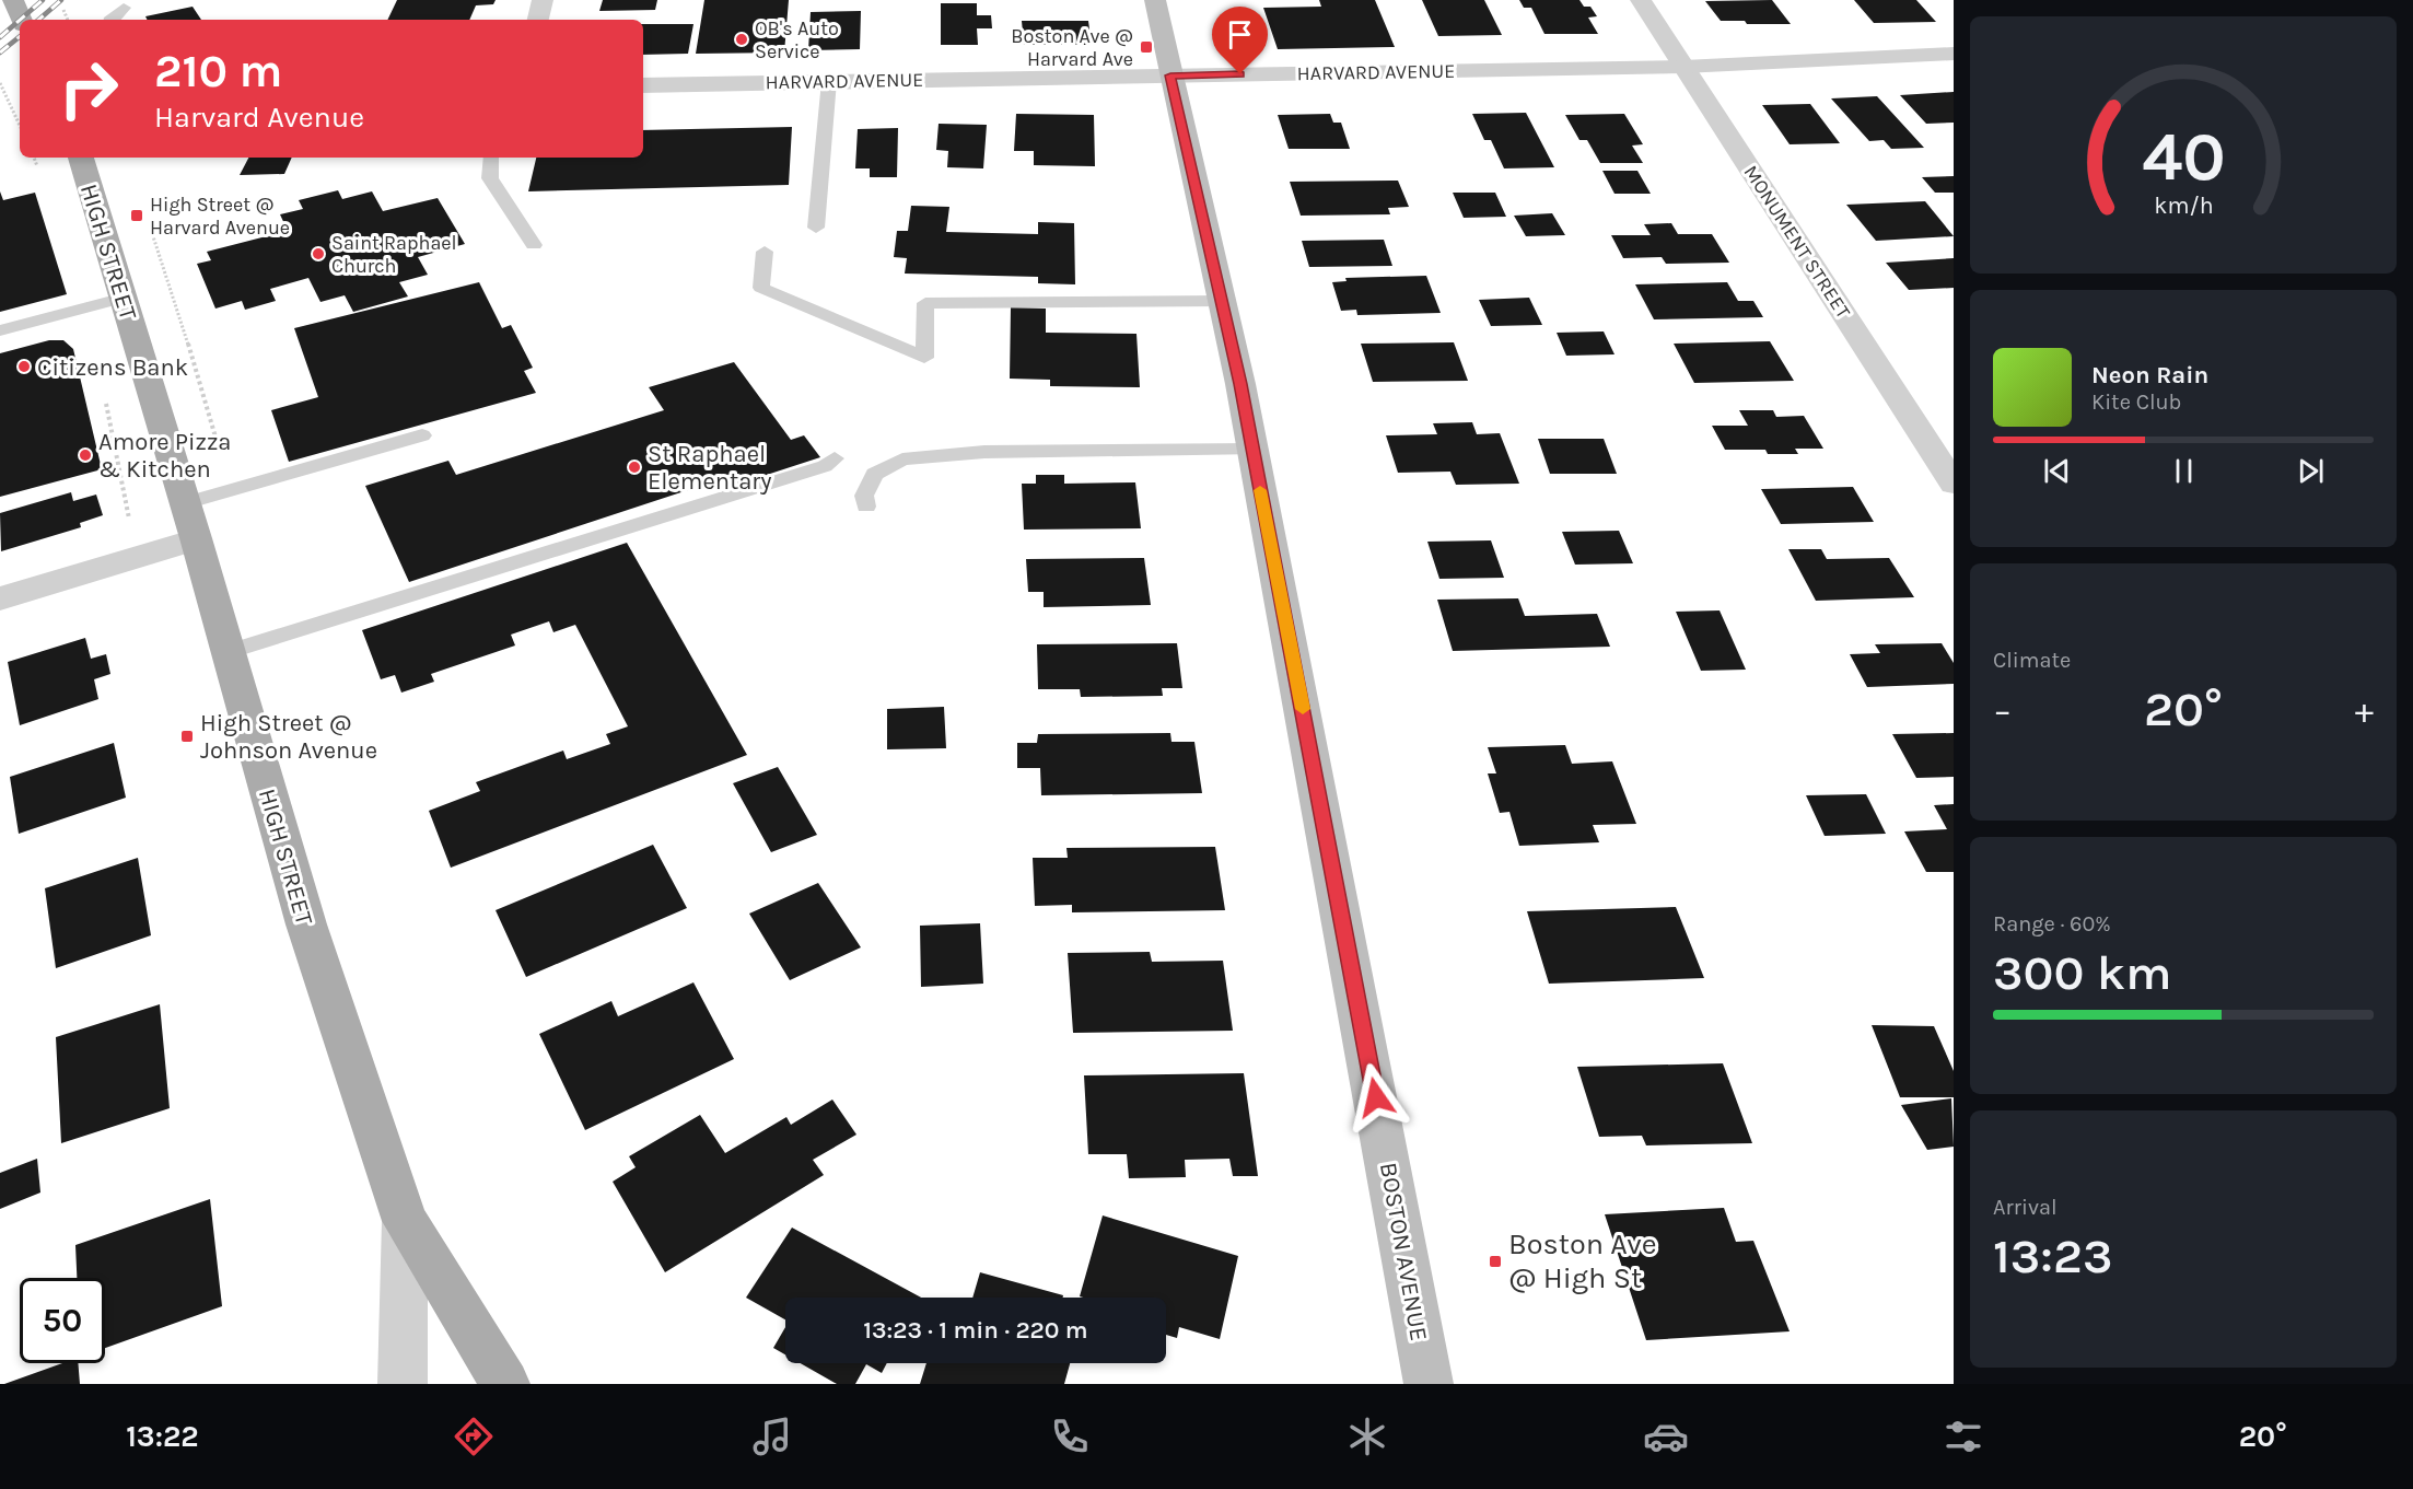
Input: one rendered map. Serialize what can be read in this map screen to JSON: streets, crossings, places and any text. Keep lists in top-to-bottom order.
{
  "streets": {
    "main road": ["HIGH STREET", "BOSTON AVENUE"],
    "street": ["HARVARD AVENUE", "MONUMENT STREET"]
  },
  "crossings": [
    ["HARVARD AVENUE", "MONUMENT STREET"],
    ["HARVARD AVENUE", "BOSTON AVENUE"]
  ],
  "places": {
    "other": [
      "OB's Auto Service",
      "Saint Raphael Church",
      "Citizens Bank",
      "Amore Pizza & Kitchen",
      "St Raphael Elementary"
    ],
    "transit": [
      "Boston Ave @ Harvard Ave",
      "High Street @ Harvard Avenue",
      "High Street @ Johnson Avenue",
      "Boston Ave @ High St"
    ]
  },
  "page": {
    "turn": ["210 m", "Harvard Avenue"],
    "song": ["Neon Rain", "Kite Club"],
    "tile": [
      "Climate",
      ["Range · 60%", "300 km"],
      ["Arrival", "13:23"]
    ],
    "heat": ["−", "20°", "+"],
    "limit": "50",
    "trip": "13:23 · 1 min · 220 m",
    "tabs": ["13:22", "20°"],
    "gauge": ["40", "km/h"]
  }
}
